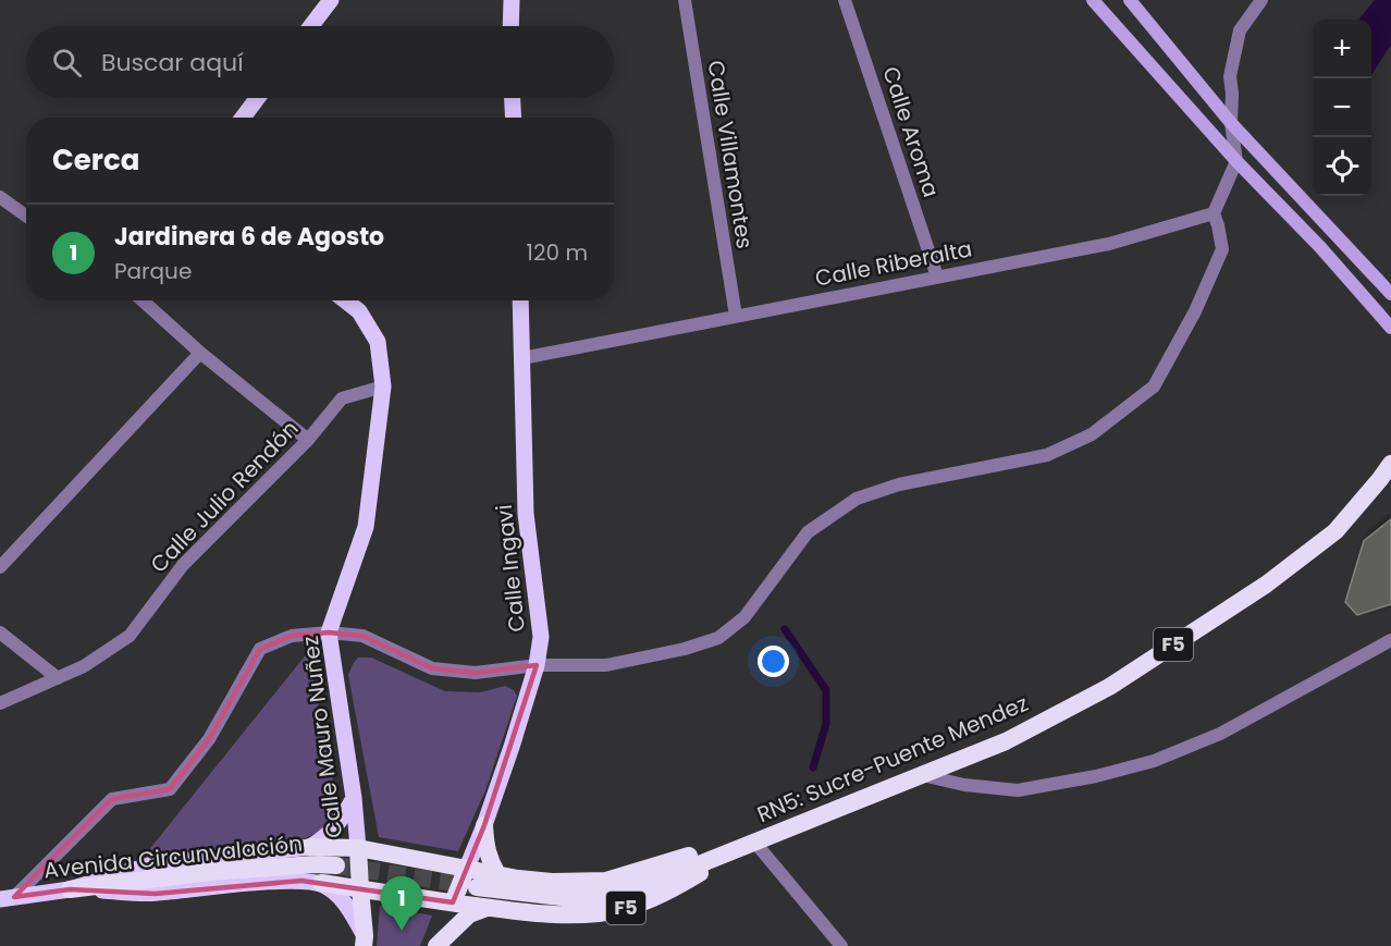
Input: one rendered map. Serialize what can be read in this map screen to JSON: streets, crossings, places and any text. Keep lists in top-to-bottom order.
{
  "streets": {
    "highway": ["F5", "RN5: Sucre-Puente Mendez", "Avenida Circunvalación"],
    "main road": ["Calle Ingavi", "Calle Mauro Nuñez"],
    "street": [
      "Calle Aroma",
      "Calle Villamontes",
      "Calle Riberalta",
      "Calle Julio Rendón"
    ]
  },
  "crossings": [
    ["Calle Aroma", "Calle Riberalta"],
    ["Calle Villamontes", "Calle Riberalta"],
    ["Calle Riberalta", "Calle Ingavi"],
    ["Calle Julio Rendón", "Calle Mauro Nuñez"],
    ["Calle Ingavi", "F5"],
    ["F5", "Calle Mauro Nuñez"],
    ["F5", "RN5: Sucre-Puente Mendez"]
  ],
  "page": {
    "map_buttons": ["+", "−"],
    "search": "Buscar aquí",
    "heading": "Cerca",
    "list": [
      {
        "mark": "1",
        "name": "Jardinera 6 de Agosto",
        "note": "Parque",
        "value": "120 m"
      }
    ],
    "pins": "1"
  }
}
